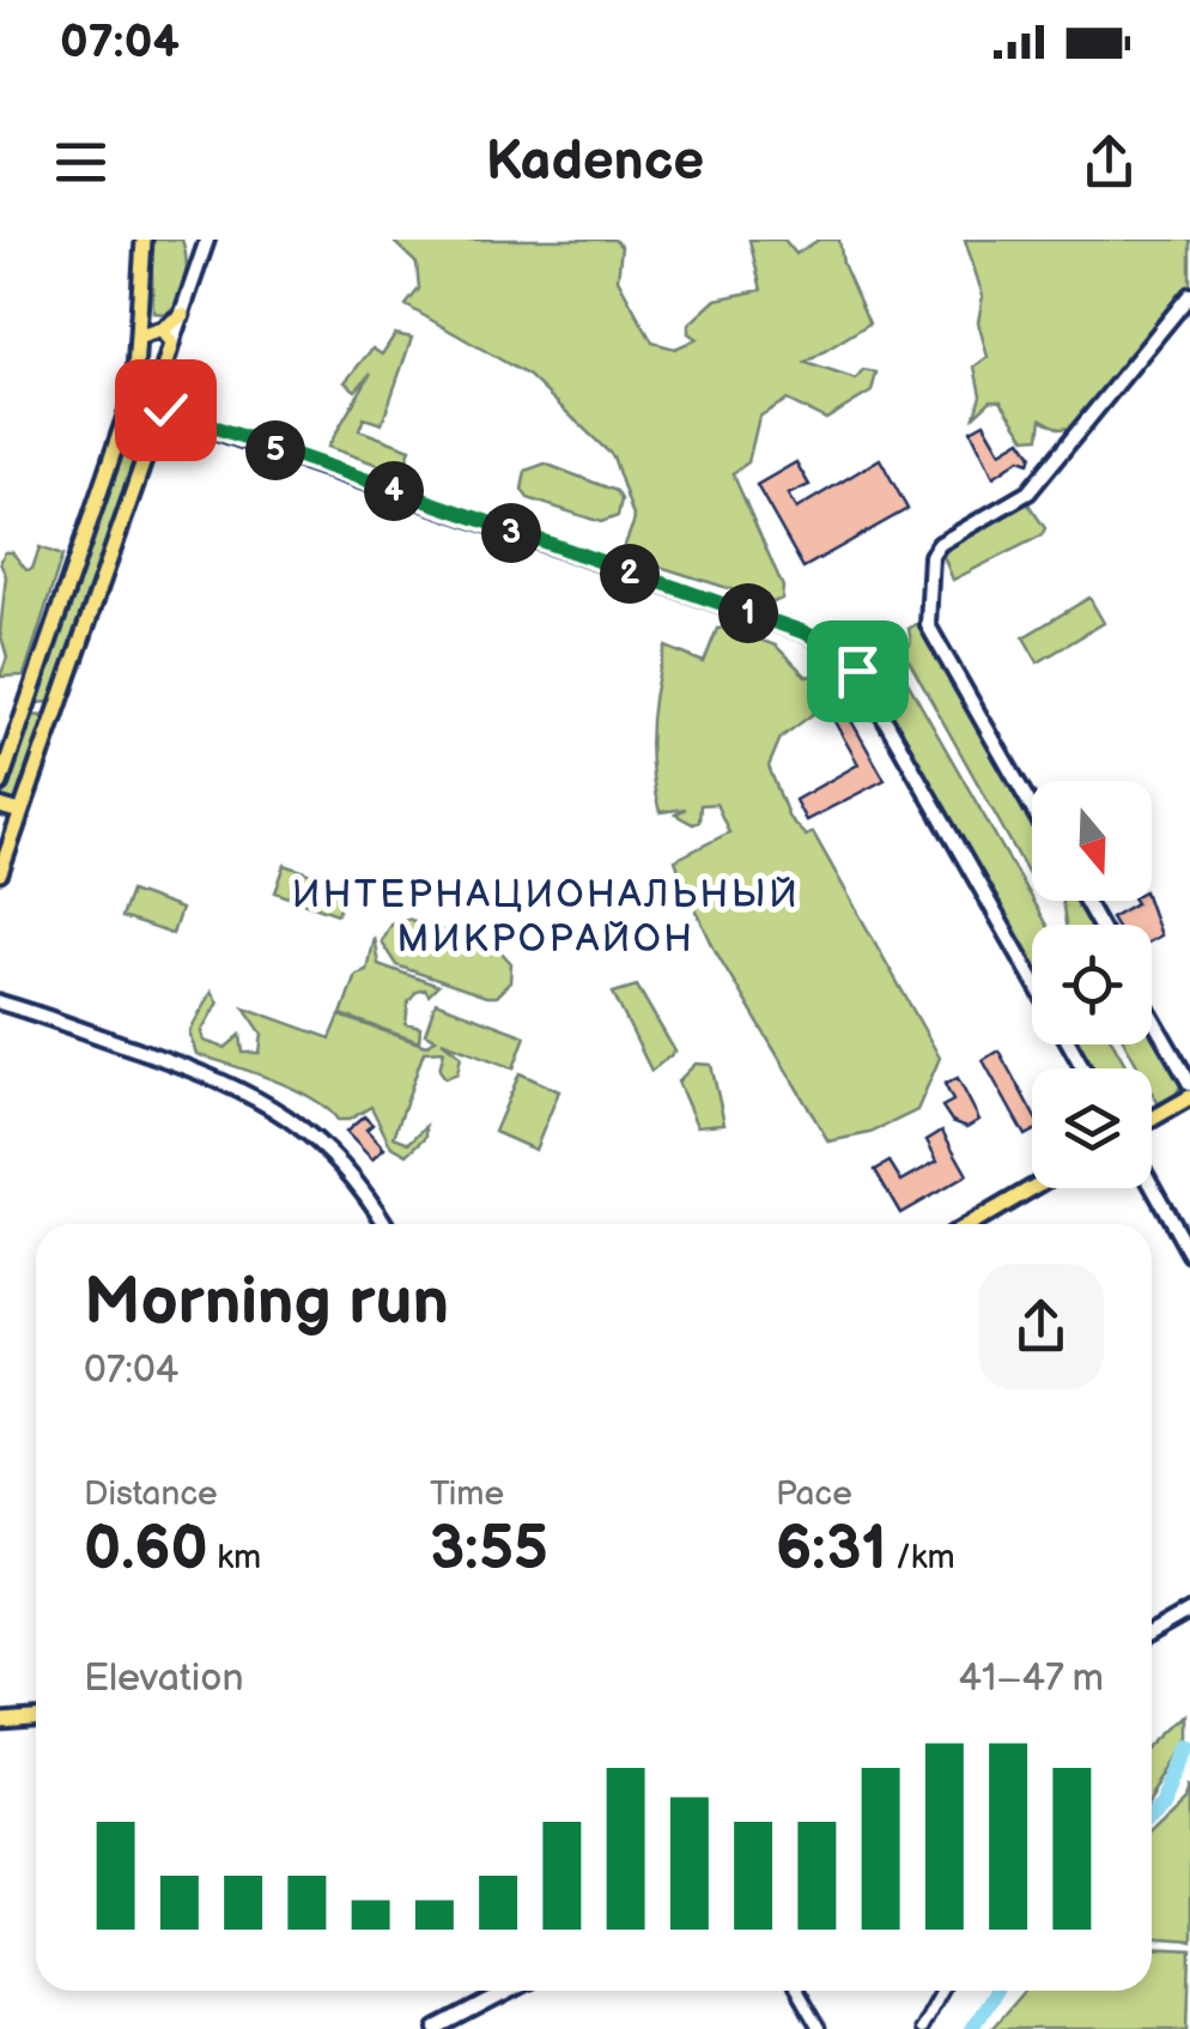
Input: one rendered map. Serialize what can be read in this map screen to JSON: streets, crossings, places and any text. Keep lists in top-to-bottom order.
{
  "districts": ["ИНТЕРНАЦИОНАЛЬНЫЙ МИКРОРАЙОН"],
  "north": "bottom",
  "page": {
    "status": "07:04",
    "header": "Kadence",
    "pins": [
      "5",
      "4",
      "3",
      "2",
      "1"
    ],
    "heading": ["Morning run", "07:04"],
    "stats": [
      ["Distance", "0.60 km"],
      ["Time", "3:55"],
      ["Pace", "6:31 /km"]
    ],
    "chart": ["Elevation", "41–47 m"]
  }
}
